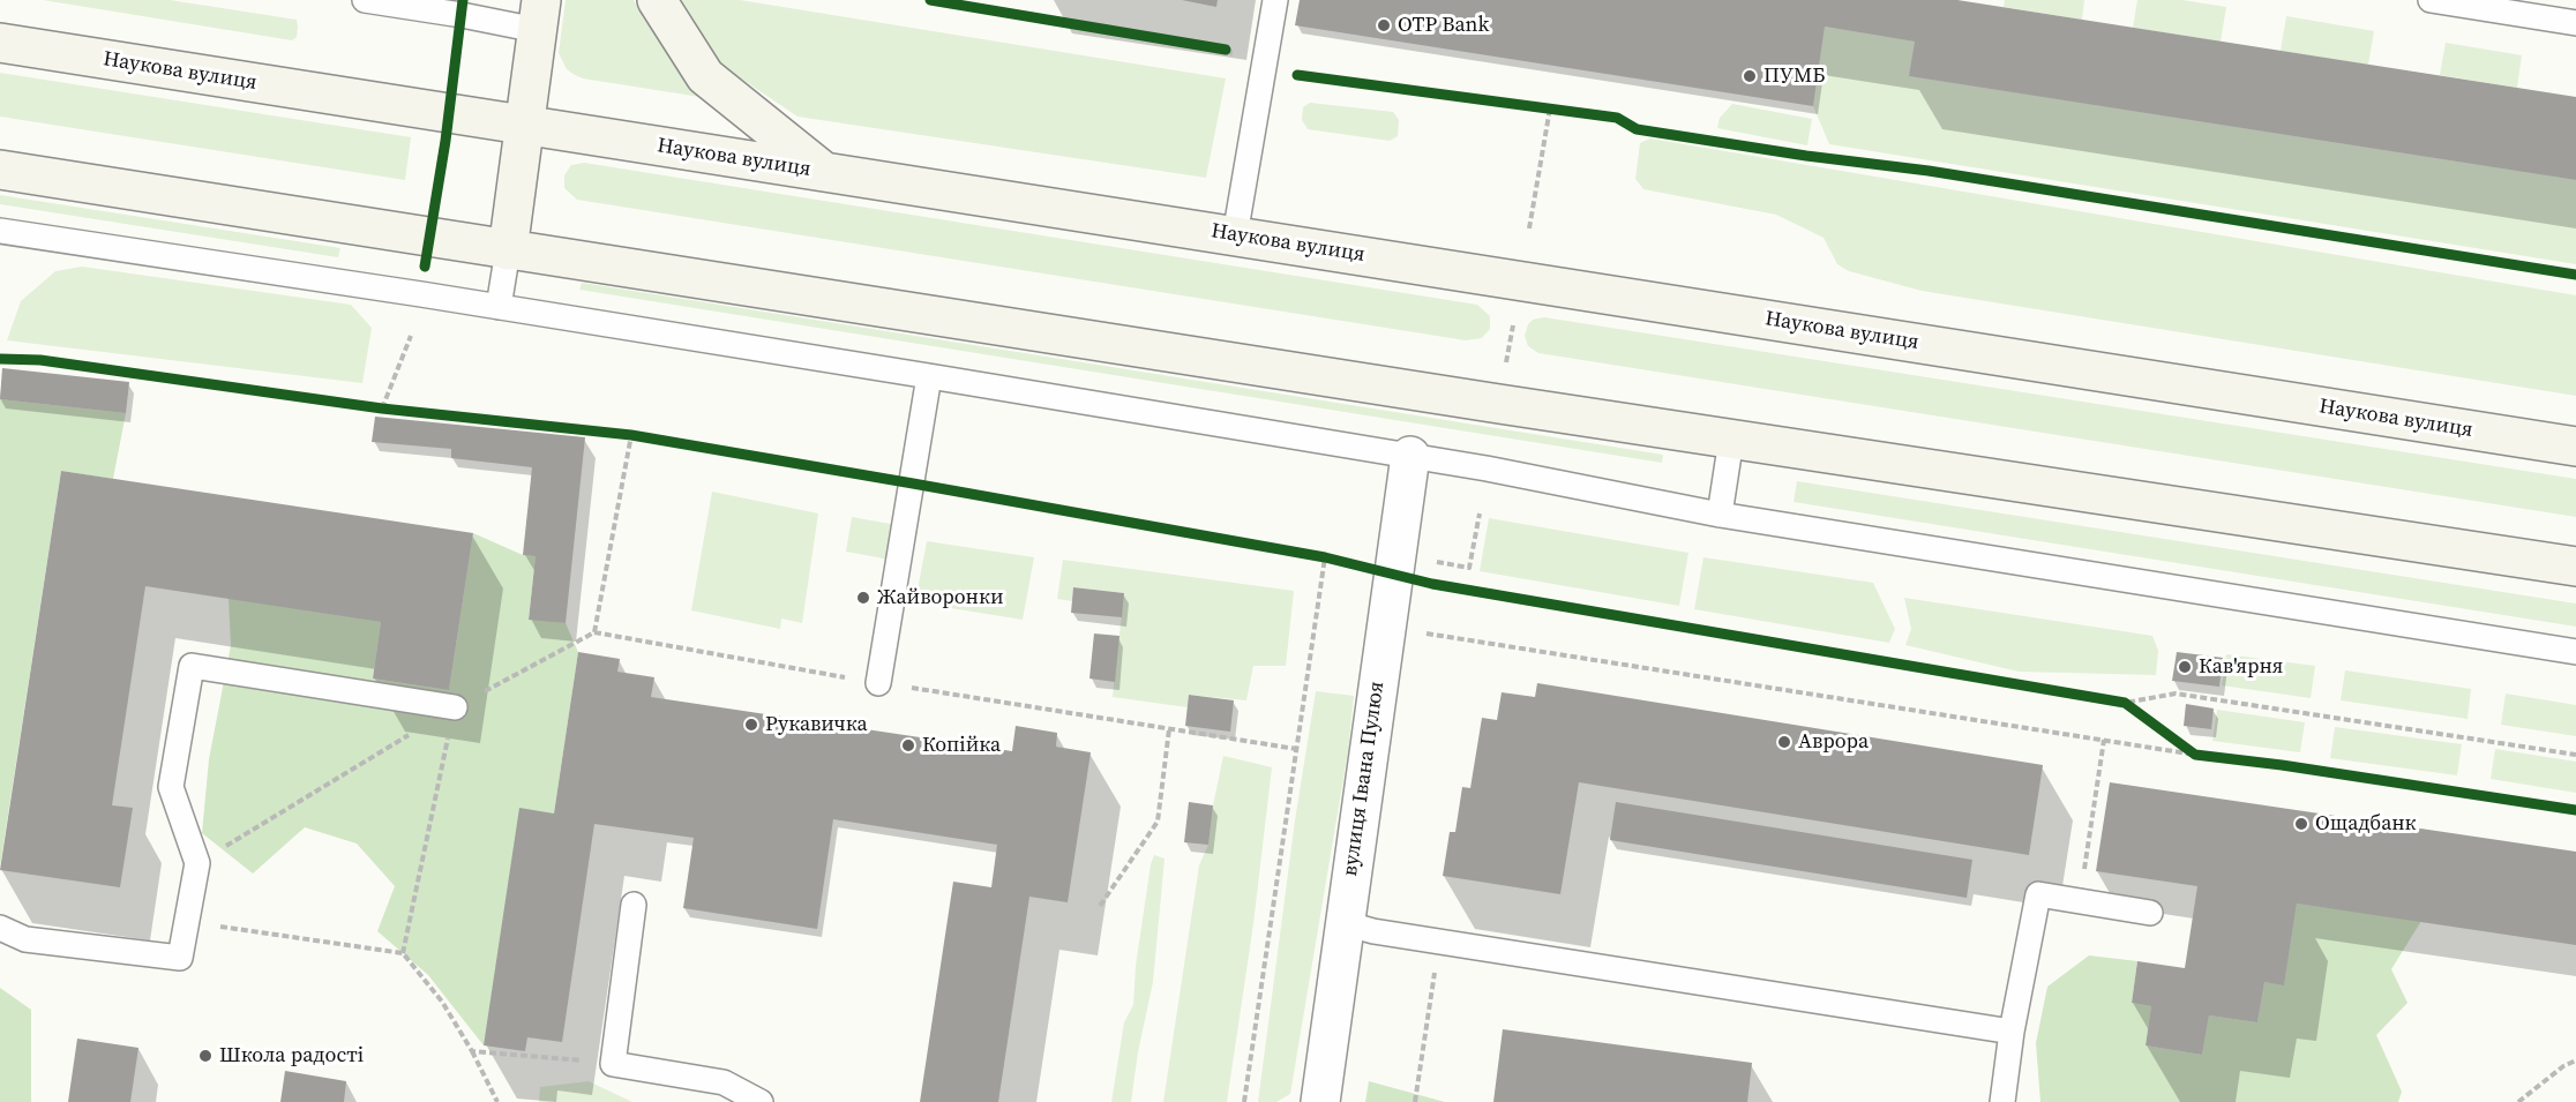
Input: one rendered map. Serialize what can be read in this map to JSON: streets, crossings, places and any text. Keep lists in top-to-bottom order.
{
  "streets": {
    "main road": ["Наукова вулиця"],
    "street": ["вулиця Івана Пулюя"]
  },
  "places": [
    "OTP Bank",
    "ПУМБ",
    "Жайворонки",
    "Кав'ярня",
    "Рукавичка",
    "Аврора",
    "Копійка",
    "Ощадбанк",
    "Школа радості"
  ]
}
